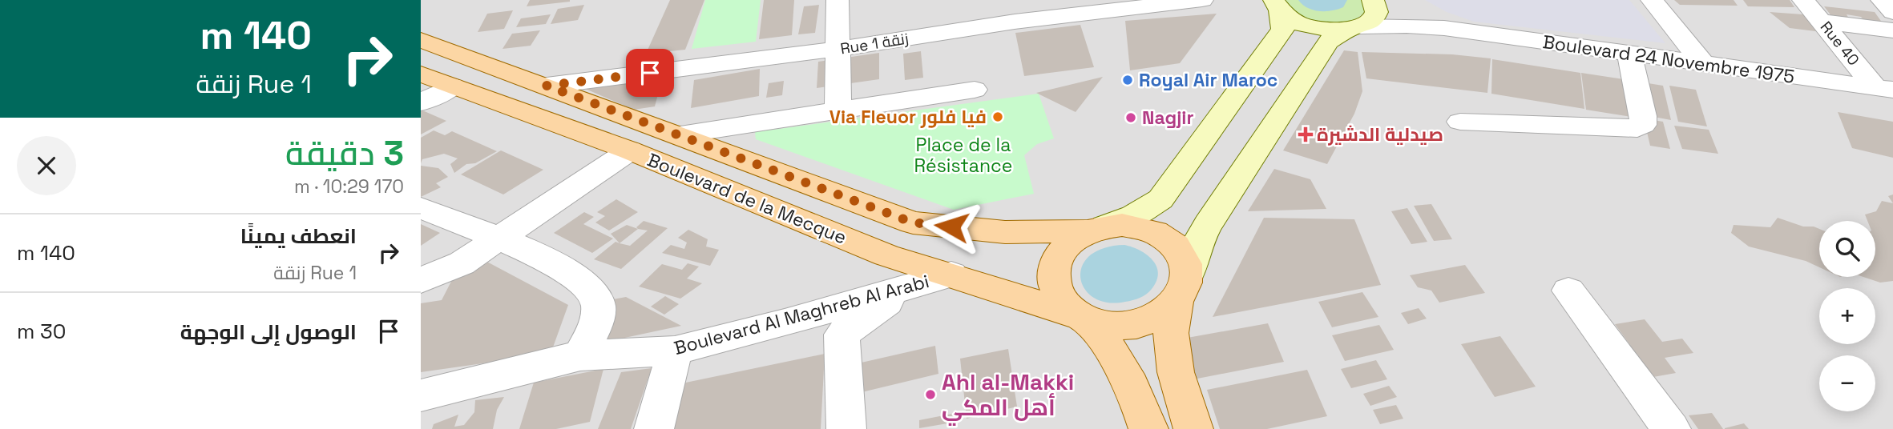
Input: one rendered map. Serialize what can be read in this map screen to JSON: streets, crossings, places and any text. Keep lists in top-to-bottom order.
{
  "streets": {
    "main road": ["Boulevard de la Mecque"],
    "street": [
      "Rue 1 زنقة",
      "Rue 40",
      "Boulevard 24 Novembre 1975",
      "Boulevard Al Maghreb Al Arabi"
    ]
  },
  "crossings": [
    ["Rue 1 زنقة", "Boulevard de la Mecque"],
    ["Rue 40", "Boulevard 24 Novembre 1975"],
    ["Boulevard de la Mecque", "Boulevard Al Maghreb Al Arabi"]
  ],
  "parks": ["Place de la Résistance"],
  "places": {
    "other": [
      "Royal Air Maroc",
      "Via Fleuor فيا فلور",
      "Nagjir",
      "Ahl al-Makki أهل المكي"
    ],
    "health": ["صيدلية الدشيرة"]
  },
  "page": {
    "turn": ["140 m", "Rue 1 زنقة"],
    "heading": ["3 دقيقة", "170 m · 10:29"],
    "list": [
      {
        "name": "انعطف يمينًا",
        "note": "Rue 1 زنقة",
        "value": "140 m"
      },
      {
        "name": "الوصول إلى الوجهة",
        "value": "30 m"
      }
    ],
    "map_buttons": ["+", "−"]
  }
}
